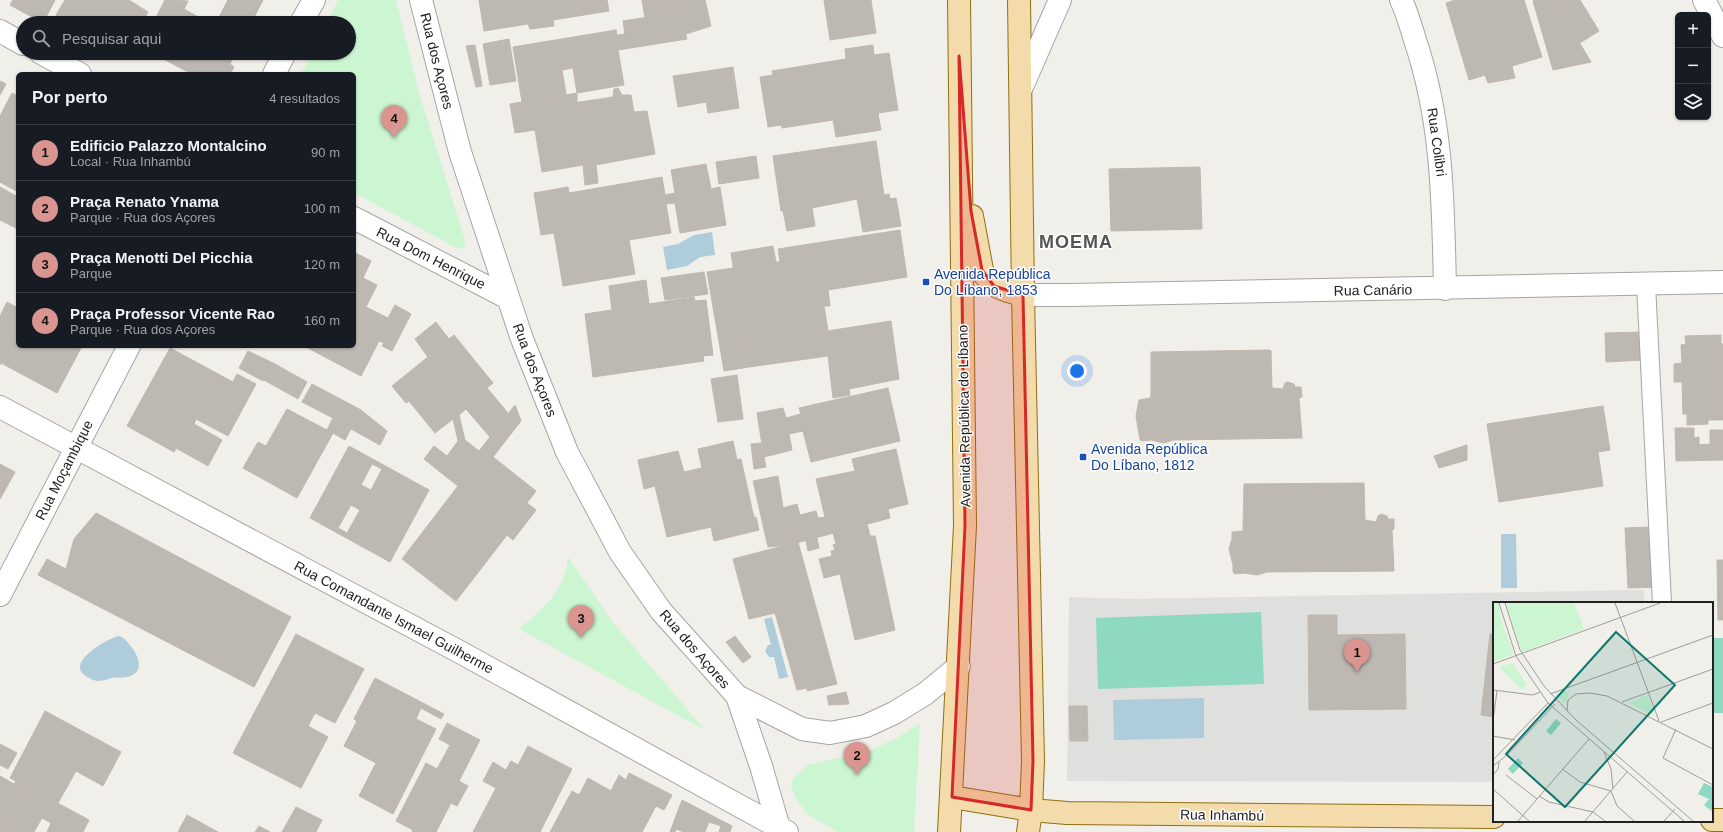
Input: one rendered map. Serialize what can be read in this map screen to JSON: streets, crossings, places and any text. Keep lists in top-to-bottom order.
{
  "streets": {
    "main road": ["Avenida República do Líbano", "Rua Inhambú"],
    "street": [
      "Rua dos Açores",
      "Rua Colibri",
      "Rua Dom Henrique",
      "Rua Canário",
      "Rua Moçambique",
      "Rua Comandante Ismael Guilherme"
    ]
  },
  "crossings": [
    ["Rua dos Açores", "Rua Dom Henrique"],
    ["Rua dos Açores", "Avenida República do Líbano"],
    ["Rua dos Açores", "Rua Comandante Ismael Guilherme"],
    ["Rua Colibri", "Rua Canário"],
    ["Avenida República do Líbano", "Rua Inhambú"],
    ["Rua Moçambique", "Rua Comandante Ismael Guilherme"]
  ],
  "districts": ["MOEMA"],
  "places": {
    "transit": ["Avenida República Do Líbano, 1853", "Avenida República Do Líbano, 1812"]
  },
  "page": {
    "map_buttons": ["+", "−"],
    "search": "Pesquisar aqui",
    "heading": ["Por perto", "4 resultados"],
    "pins": [
      "4",
      "3",
      "1",
      "2"
    ],
    "list": [
      {
        "mark": "1",
        "name": "Edificio Palazzo Montalcino",
        "note": "Local · Rua Inhambú",
        "value": "90 m"
      },
      {
        "mark": "2",
        "name": "Praça Renato Ynama",
        "note": "Parque · Rua dos Açores",
        "value": "100 m"
      },
      {
        "mark": "3",
        "name": "Praça Menotti Del Picchia",
        "note": "Parque",
        "value": "120 m"
      },
      {
        "mark": "4",
        "name": "Praça Professor Vicente Rao",
        "note": "Parque · Rua dos Açores",
        "value": "160 m"
      }
    ]
  }
}
